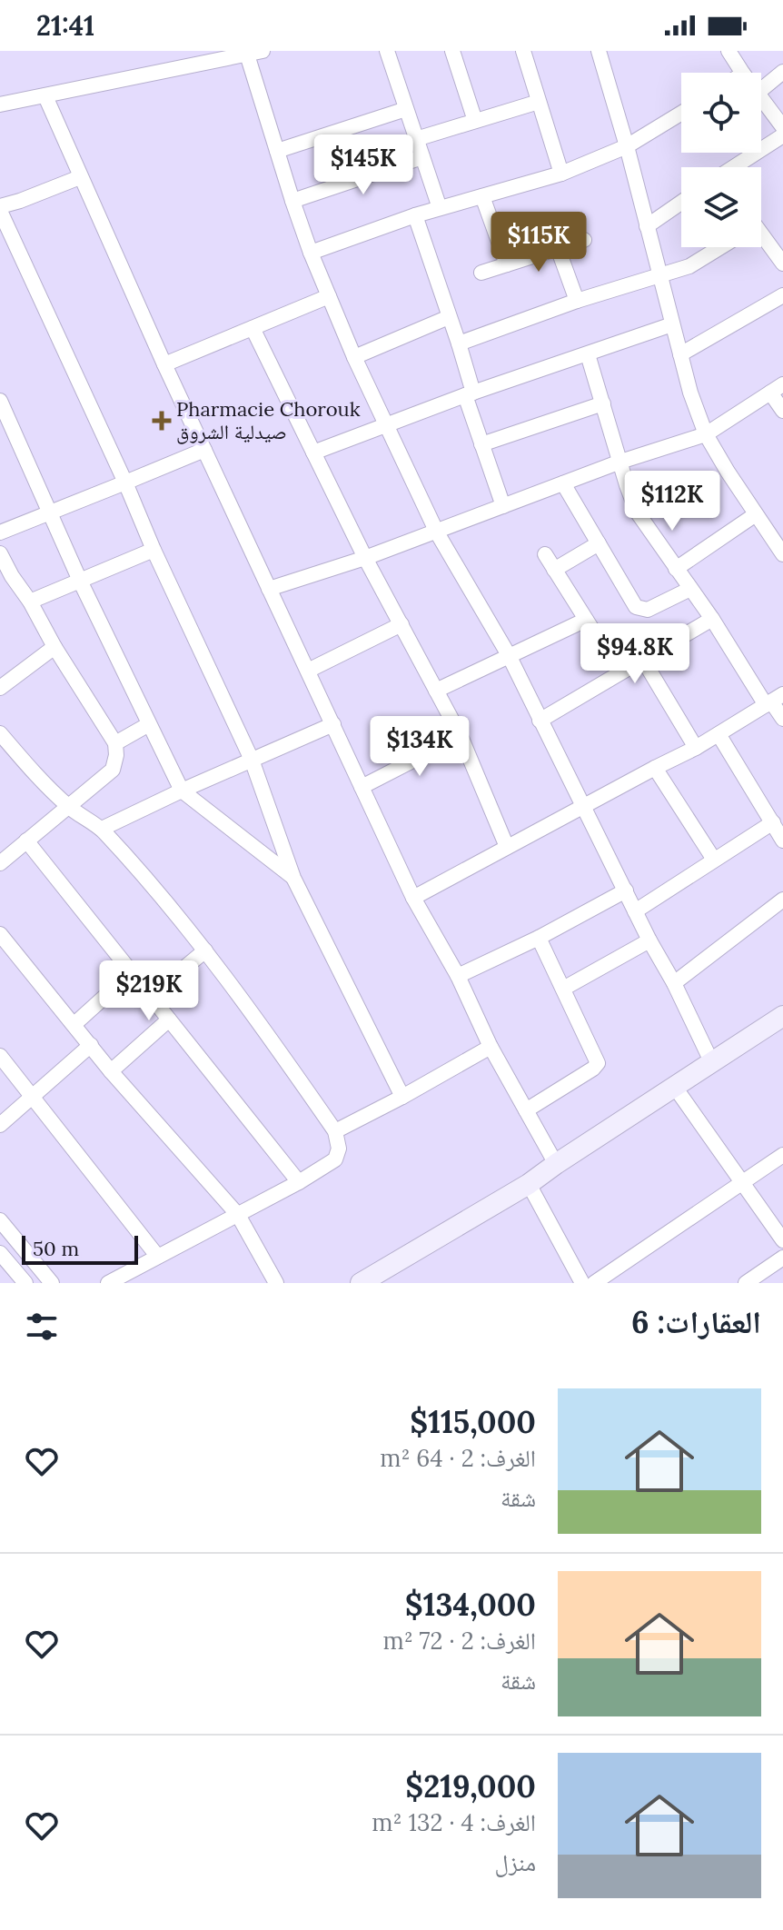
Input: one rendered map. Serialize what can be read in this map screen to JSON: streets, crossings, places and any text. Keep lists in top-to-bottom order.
{
  "places": {
    "health": ["Pharmacie Chorouk صيدلية الشروق"]
  },
  "scale_bar": "50 m",
  "page": {
    "status": "21:41",
    "price": [
      "$145K",
      "$115K",
      "$112K",
      "$94.8K",
      "$134K",
      "$219K"
    ],
    "scale": "50 m",
    "heading": "العقارات: 6",
    "list": [
      {
        "name": "$115,000",
        "note": "الغرف: 2 · 64 m² · شقة"
      },
      {
        "name": "$134,000",
        "note": "الغرف: 2 · 72 m² · شقة"
      },
      {
        "name": "$219,000",
        "note": "الغرف: 4 · 132 m² · منزل"
      }
    ]
  }
}
